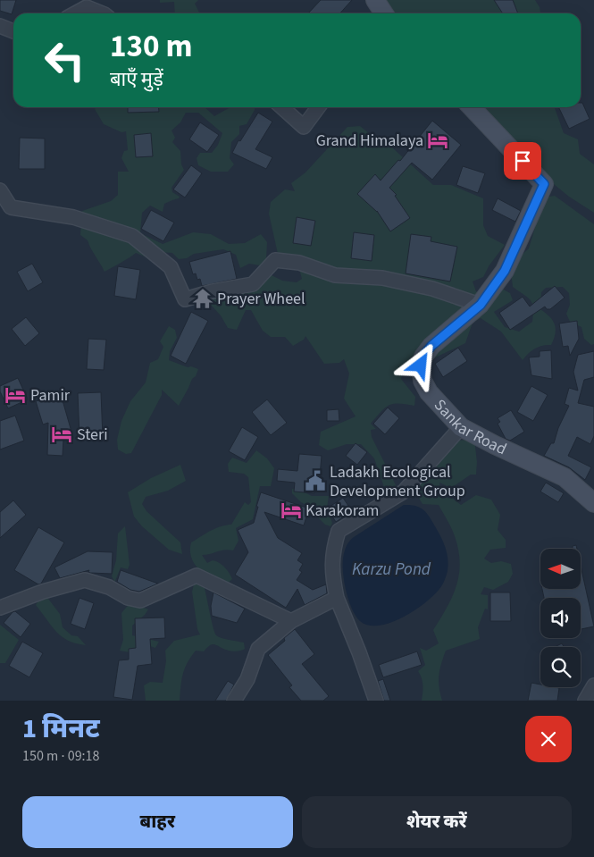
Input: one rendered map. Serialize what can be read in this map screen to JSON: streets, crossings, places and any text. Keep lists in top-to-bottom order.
{
  "streets": {
    "main road": ["Sankar Road"]
  },
  "water": ["Karzu Pond"],
  "places": {
    "hotel": [
      "Grand Himalaya",
      "Pamir",
      "Steri",
      "Karakoram"
    ],
    "temple": ["Prayer Wheel"],
    "public building": ["Ladakh Ecological Development Group"]
  },
  "north": "left",
  "page": {
    "turn": ["130 m", "बाएँ मुड़ें"],
    "heading": ["1 मिनट", "150 m · 09:18"],
    "buttons": ["बाहर", "शेयर करें"]
  }
}
